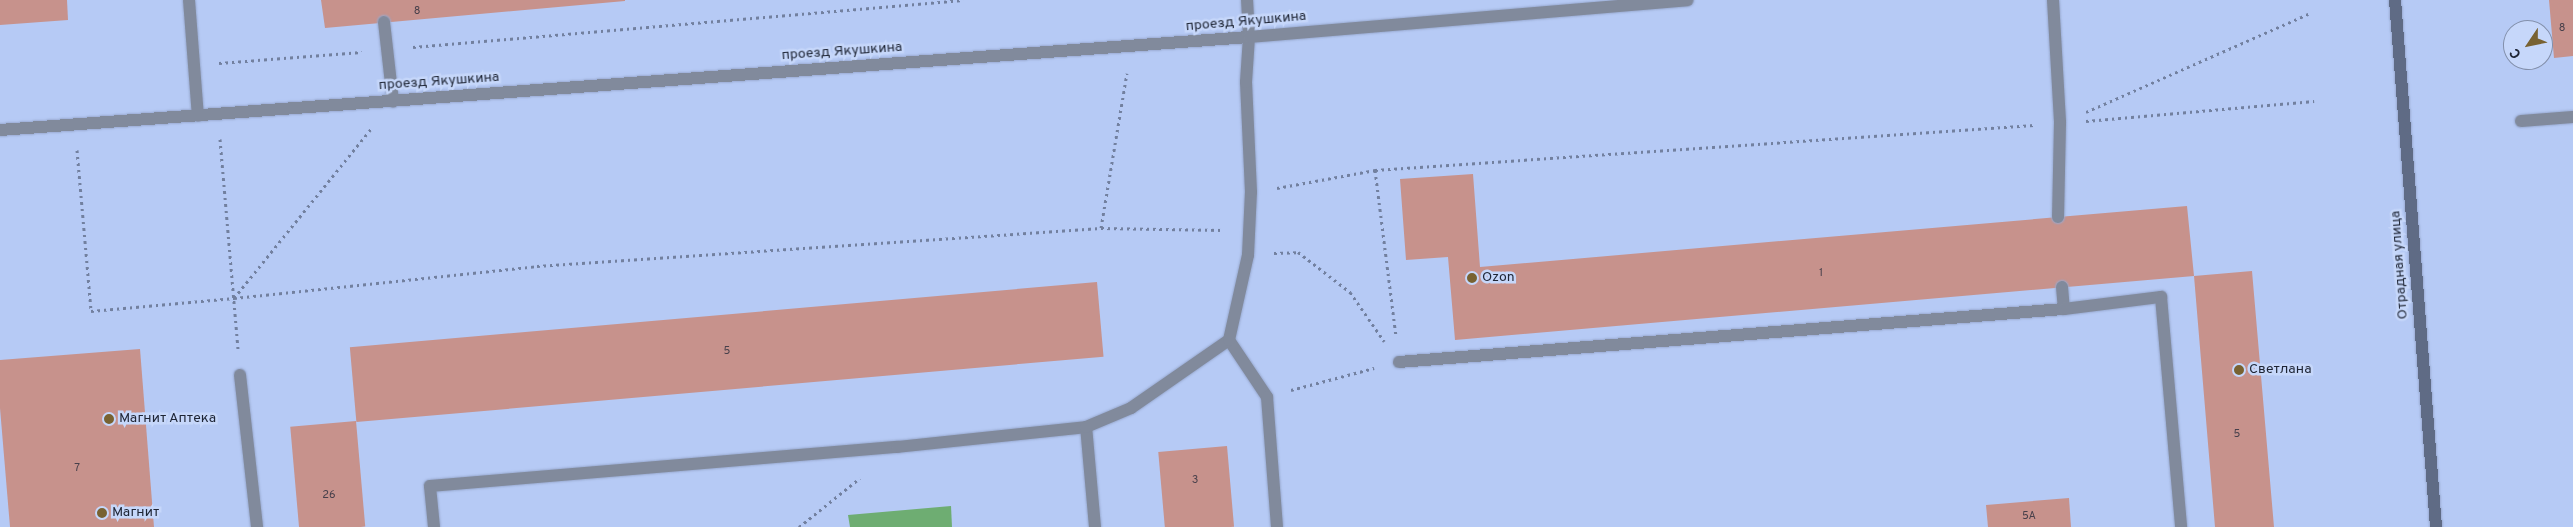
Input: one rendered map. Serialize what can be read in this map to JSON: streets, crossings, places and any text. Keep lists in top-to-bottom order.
{
  "streets": {
    "street": ["проезд Якушкина", "Отрадная улица"]
  },
  "places": [
    "Ozon",
    "Светлана",
    "Магнит Аптека",
    "Магнит"
  ],
  "house_numbers": [
    "8",
    "8",
    "1",
    "5",
    "5",
    "7",
    "3",
    "26",
    "5А"
  ],
  "north": "bottom left"
}
